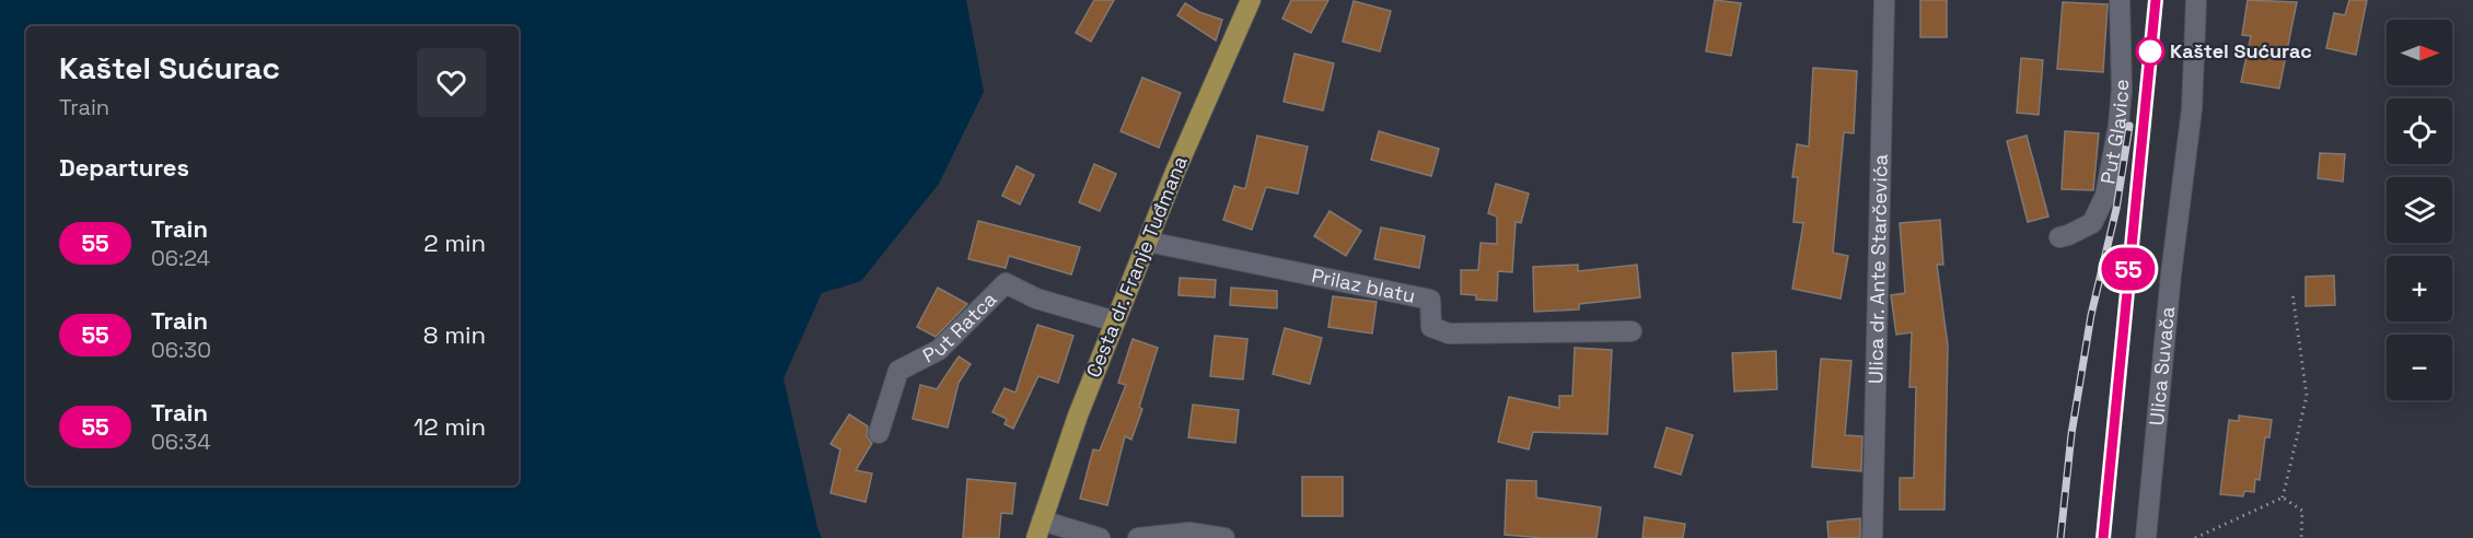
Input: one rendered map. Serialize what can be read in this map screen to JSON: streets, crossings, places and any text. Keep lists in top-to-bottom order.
{
  "streets": {
    "main road": ["Cesta dr. Franje Tuđmana"],
    "street": [
      "Put Glavice",
      "Ulica dr. Ante Starčevića",
      "Prilaz blatu",
      "Put Ratca",
      "Ulica Suvača"
    ]
  },
  "crossings": [
    ["Cesta dr. Franje Tuđmana", "Prilaz blatu"],
    ["Cesta dr. Franje Tuđmana", "Put Ratca"]
  ],
  "places": ["Kaštel Sućurac"],
  "north": "right",
  "page": {
    "on_map": "55",
    "map_buttons": ["+", "−"],
    "heading": [
      ["Kaštel Sućurac", "Train"],
      "Departures"
    ],
    "list": [
      {
        "mark": "55",
        "name": "Train",
        "note": "06:24",
        "value": "2 min"
      },
      {
        "mark": "55",
        "name": "Train",
        "note": "06:30",
        "value": "8 min"
      },
      {
        "mark": "55",
        "name": "Train",
        "note": "06:34",
        "value": "12 min"
      }
    ]
  }
}
